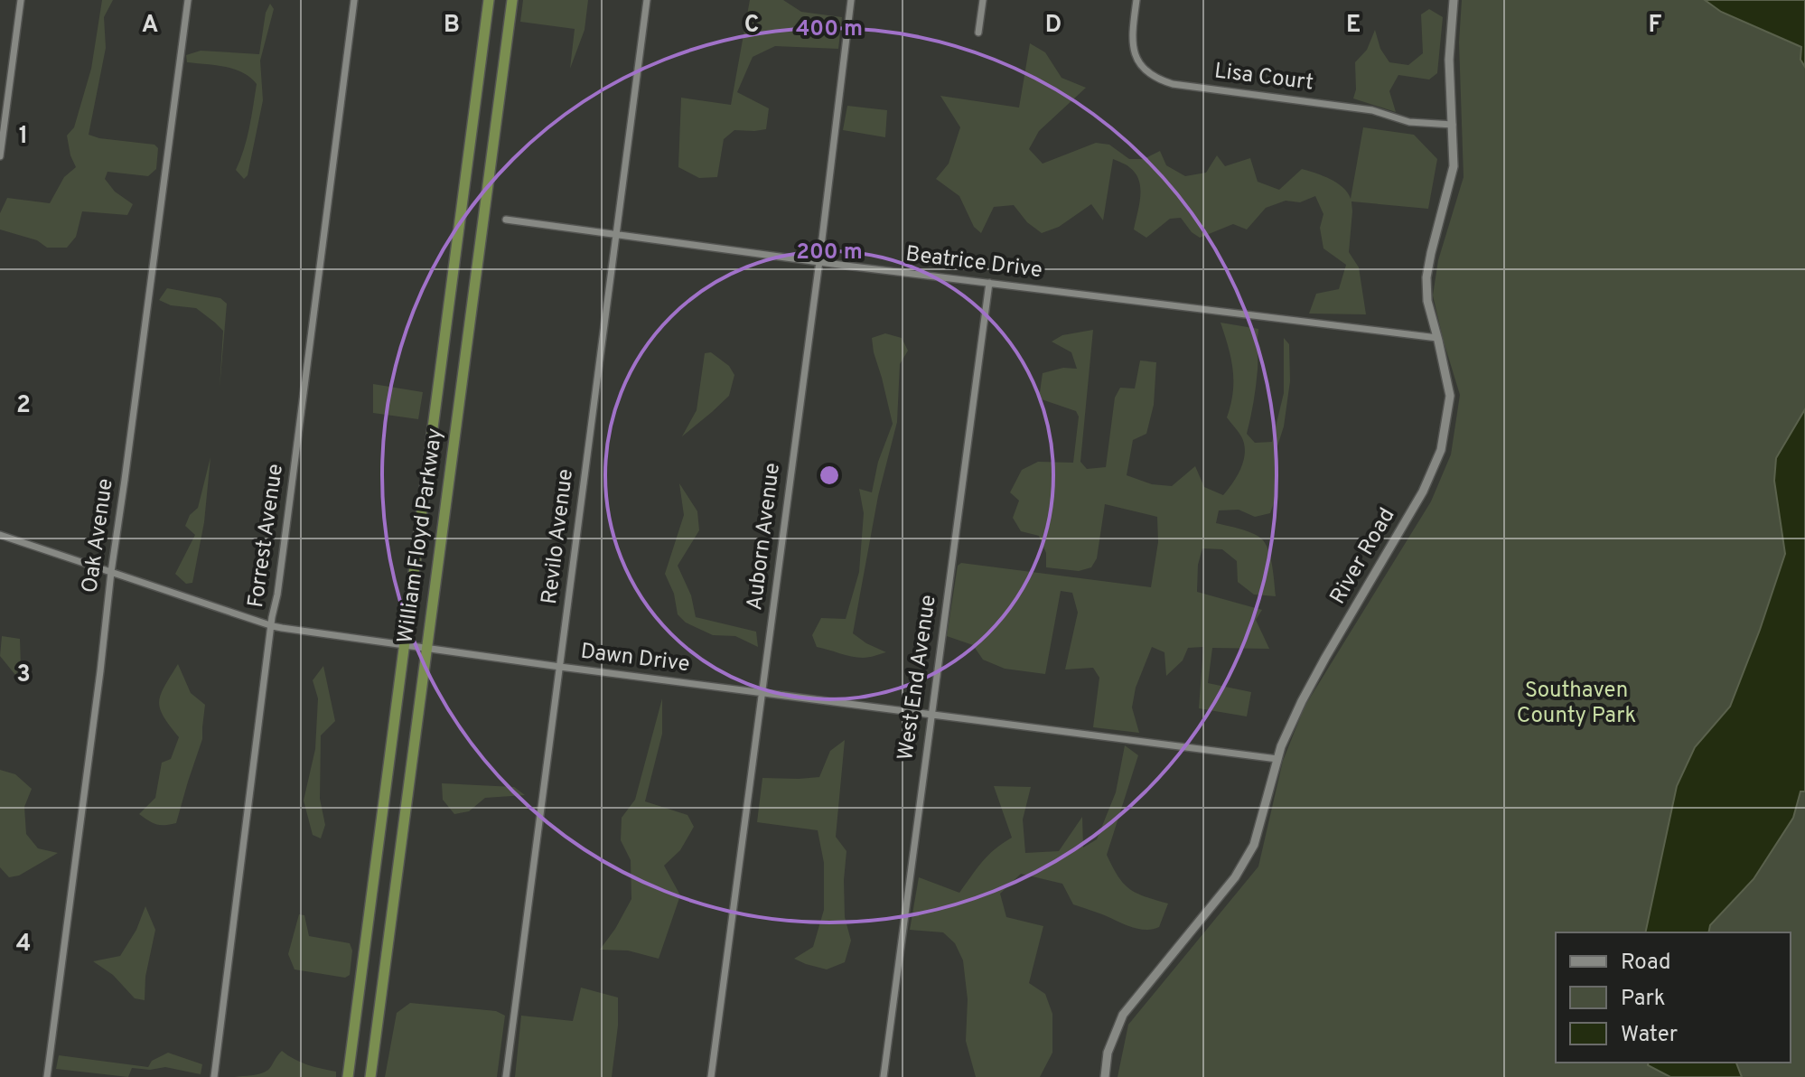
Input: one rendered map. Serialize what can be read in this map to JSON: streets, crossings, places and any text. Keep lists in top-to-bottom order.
{
  "streets": {
    "highway": ["William Floyd Parkway"],
    "street": [
      "Lisa Court",
      "Beatrice Drive",
      "Oak Avenue",
      "Forrest Avenue",
      "Revilo Avenue",
      "Auborn Avenue",
      "River Road",
      "Dawn Drive",
      "West End Avenue"
    ]
  },
  "crossings": [
    ["Lisa Court", "River Road"],
    ["Beatrice Drive", "Revilo Avenue"],
    ["Beatrice Drive", "Auborn Avenue"],
    ["Beatrice Drive", "River Road"],
    ["Beatrice Drive", "West End Avenue"],
    ["Oak Avenue", "Dawn Drive"],
    ["Forrest Avenue", "Dawn Drive"],
    ["William Floyd Parkway", "Dawn Drive"],
    ["Revilo Avenue", "Dawn Drive"],
    ["Auborn Avenue", "Dawn Drive"],
    ["River Road", "Dawn Drive"],
    ["Dawn Drive", "West End Avenue"]
  ],
  "parks": ["Southaven County Park"],
  "legend": ["Road", "Park", "Water"],
  "grid": {
    "columns": [
      "A",
      "B",
      "C",
      "D",
      "E",
      "F"
    ],
    "rows": [
      "1",
      "2",
      "3",
      "4"
    ]
  },
  "rings": ["400 m", "200 m"]
}
